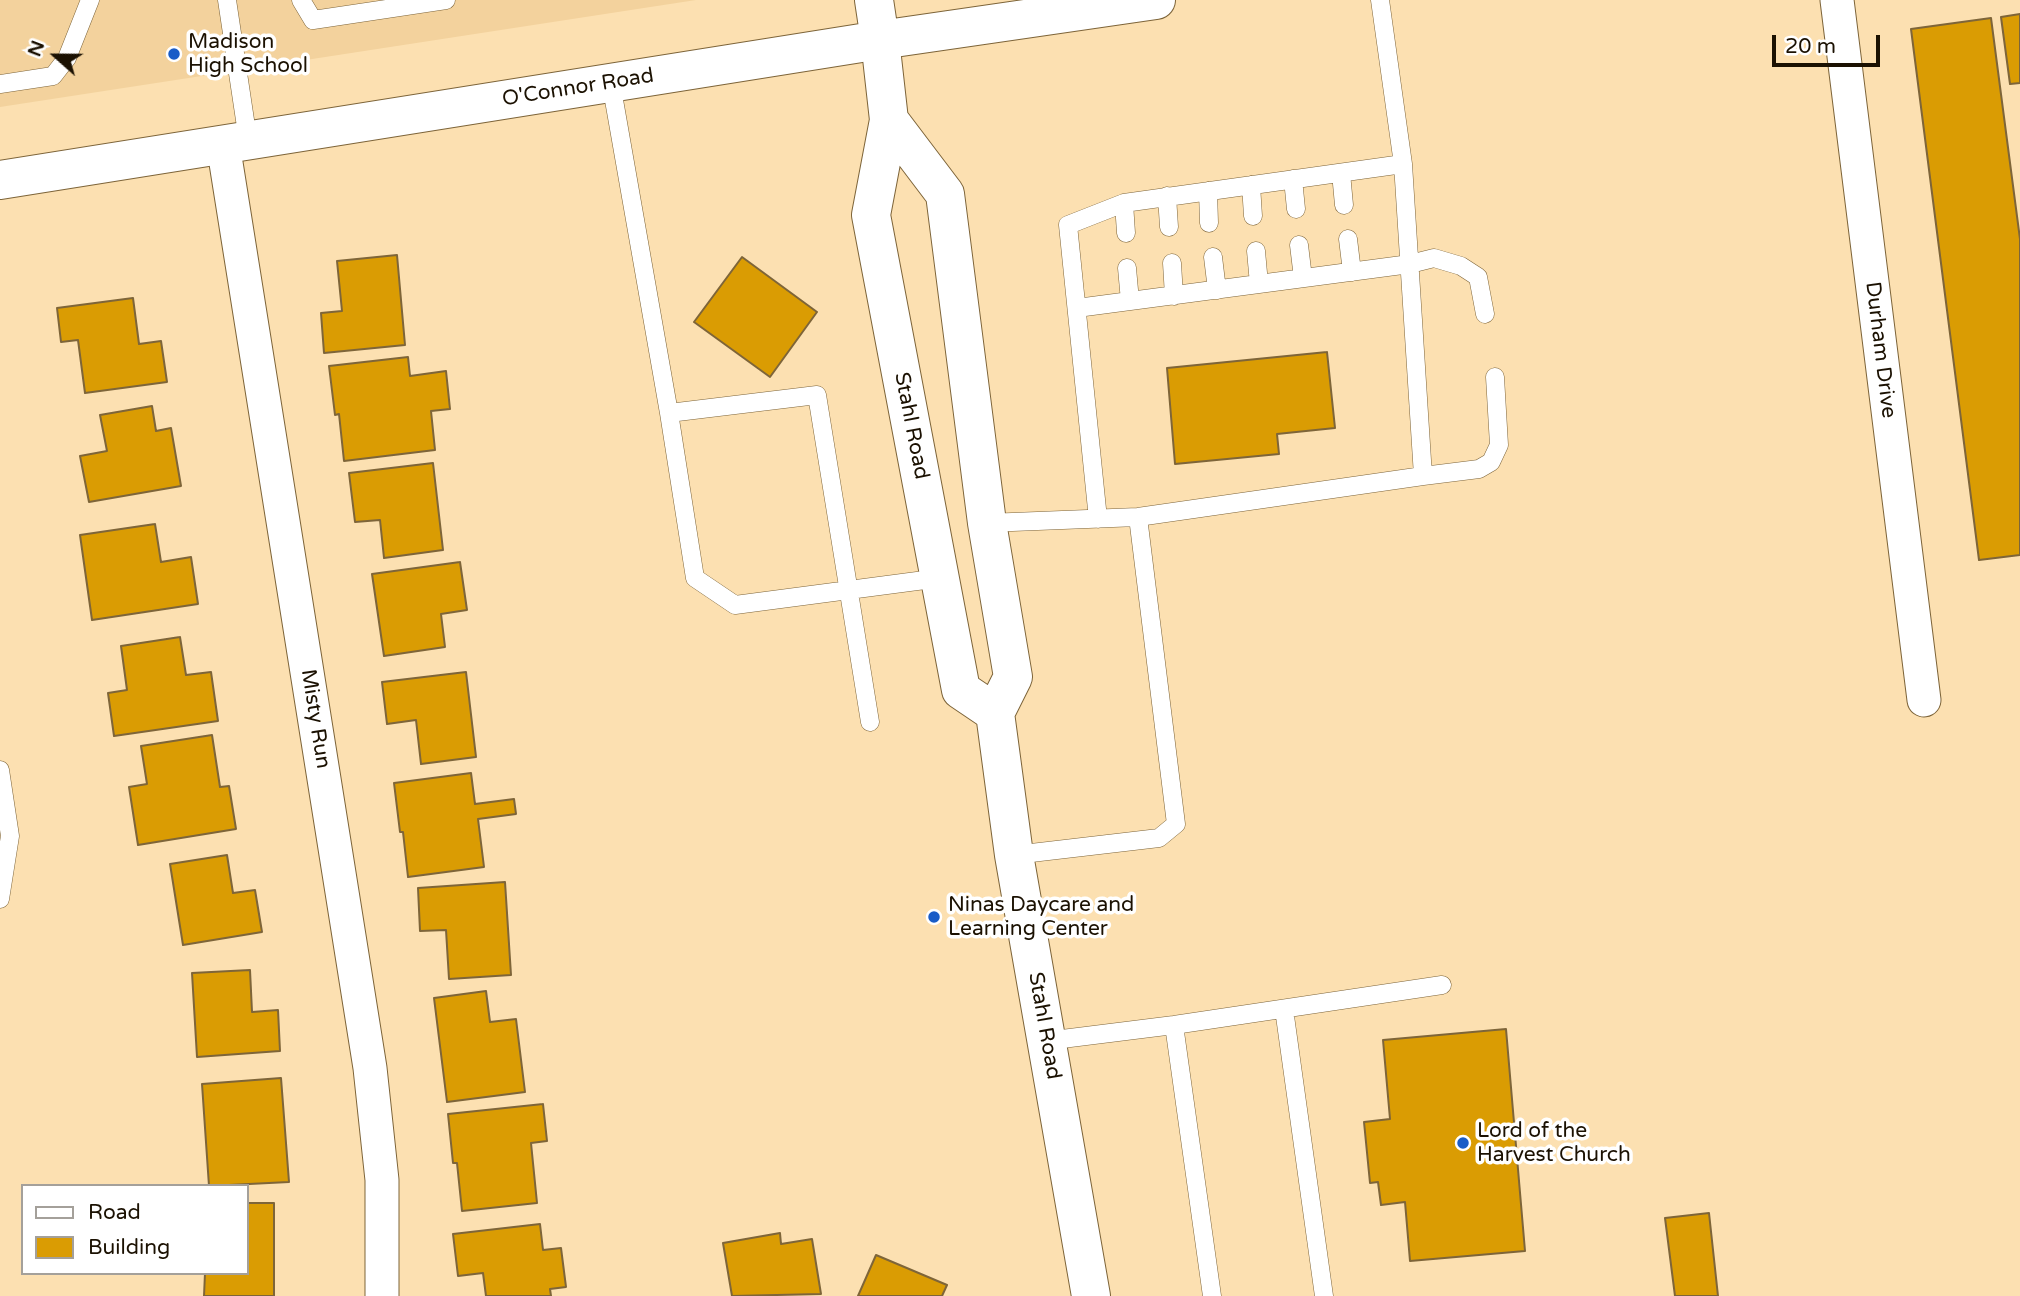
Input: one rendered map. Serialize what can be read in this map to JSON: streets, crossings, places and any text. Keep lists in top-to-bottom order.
{
  "streets": {
    "street": [
      "O'Connor Road",
      "Durham Drive",
      "Stahl Road",
      "Misty Run"
    ]
  },
  "crossings": [
    ["O'Connor Road", "Stahl Road"],
    ["O'Connor Road", "Misty Run"]
  ],
  "places": ["Madison High School", "Ninas Daycare and Learning Center", "Lord of the Harvest Church"],
  "legend": ["Road", "Building"],
  "scale_bar": "20 m",
  "north": "left"
}
